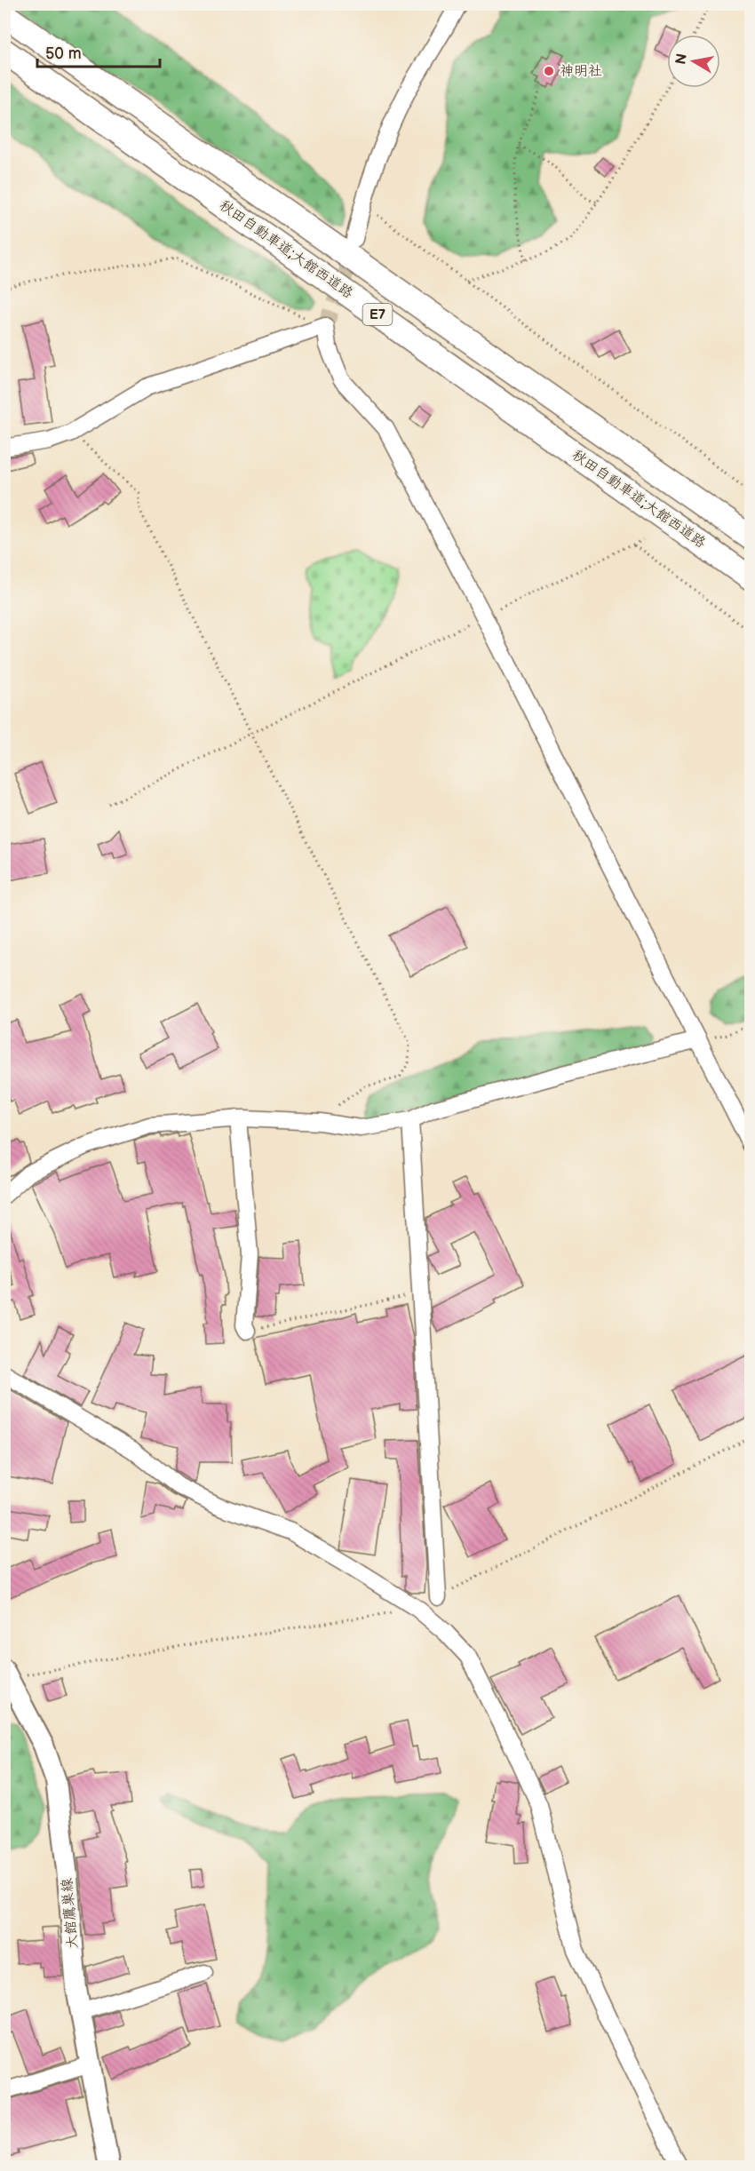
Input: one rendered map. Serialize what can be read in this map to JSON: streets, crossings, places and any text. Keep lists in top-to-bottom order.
{
  "streets": {
    "highway": ["秋田自動車道;大館西道路", "E7"],
    "main road": ["大館鷹巣線"]
  },
  "places": ["神明社"],
  "scale_bar": "50 m",
  "north": "left"
}
